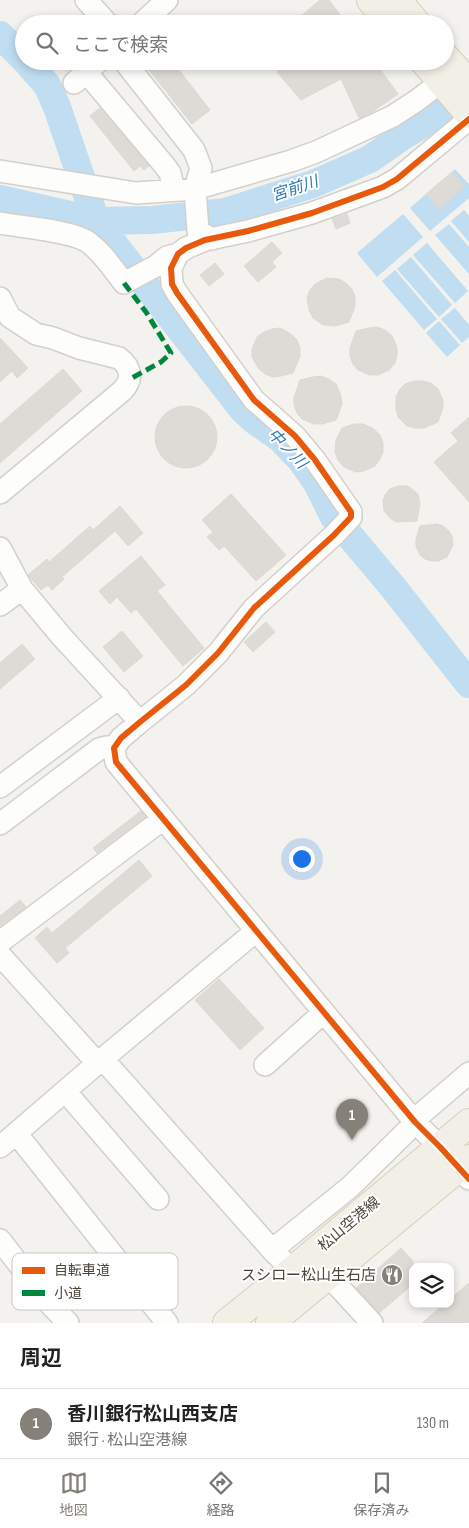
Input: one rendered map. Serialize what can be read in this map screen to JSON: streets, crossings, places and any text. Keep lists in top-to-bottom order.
{
  "streets": {
    "main road": ["松山空港線"]
  },
  "water": ["宮前川", "中ノ川"],
  "places": {
    "restaurant": ["スシロー松山生石店"]
  },
  "legend": ["自転車道", "小道"],
  "page": {
    "search": "ここで検索",
    "pins": "1",
    "heading": "周辺",
    "list": [
      {
        "mark": "1",
        "name": "香川銀行松山西支店",
        "note": "銀行 · 松山空港線",
        "value": "130 m"
      }
    ],
    "nav": ["地図", "経路", "保存済み"]
  }
}
